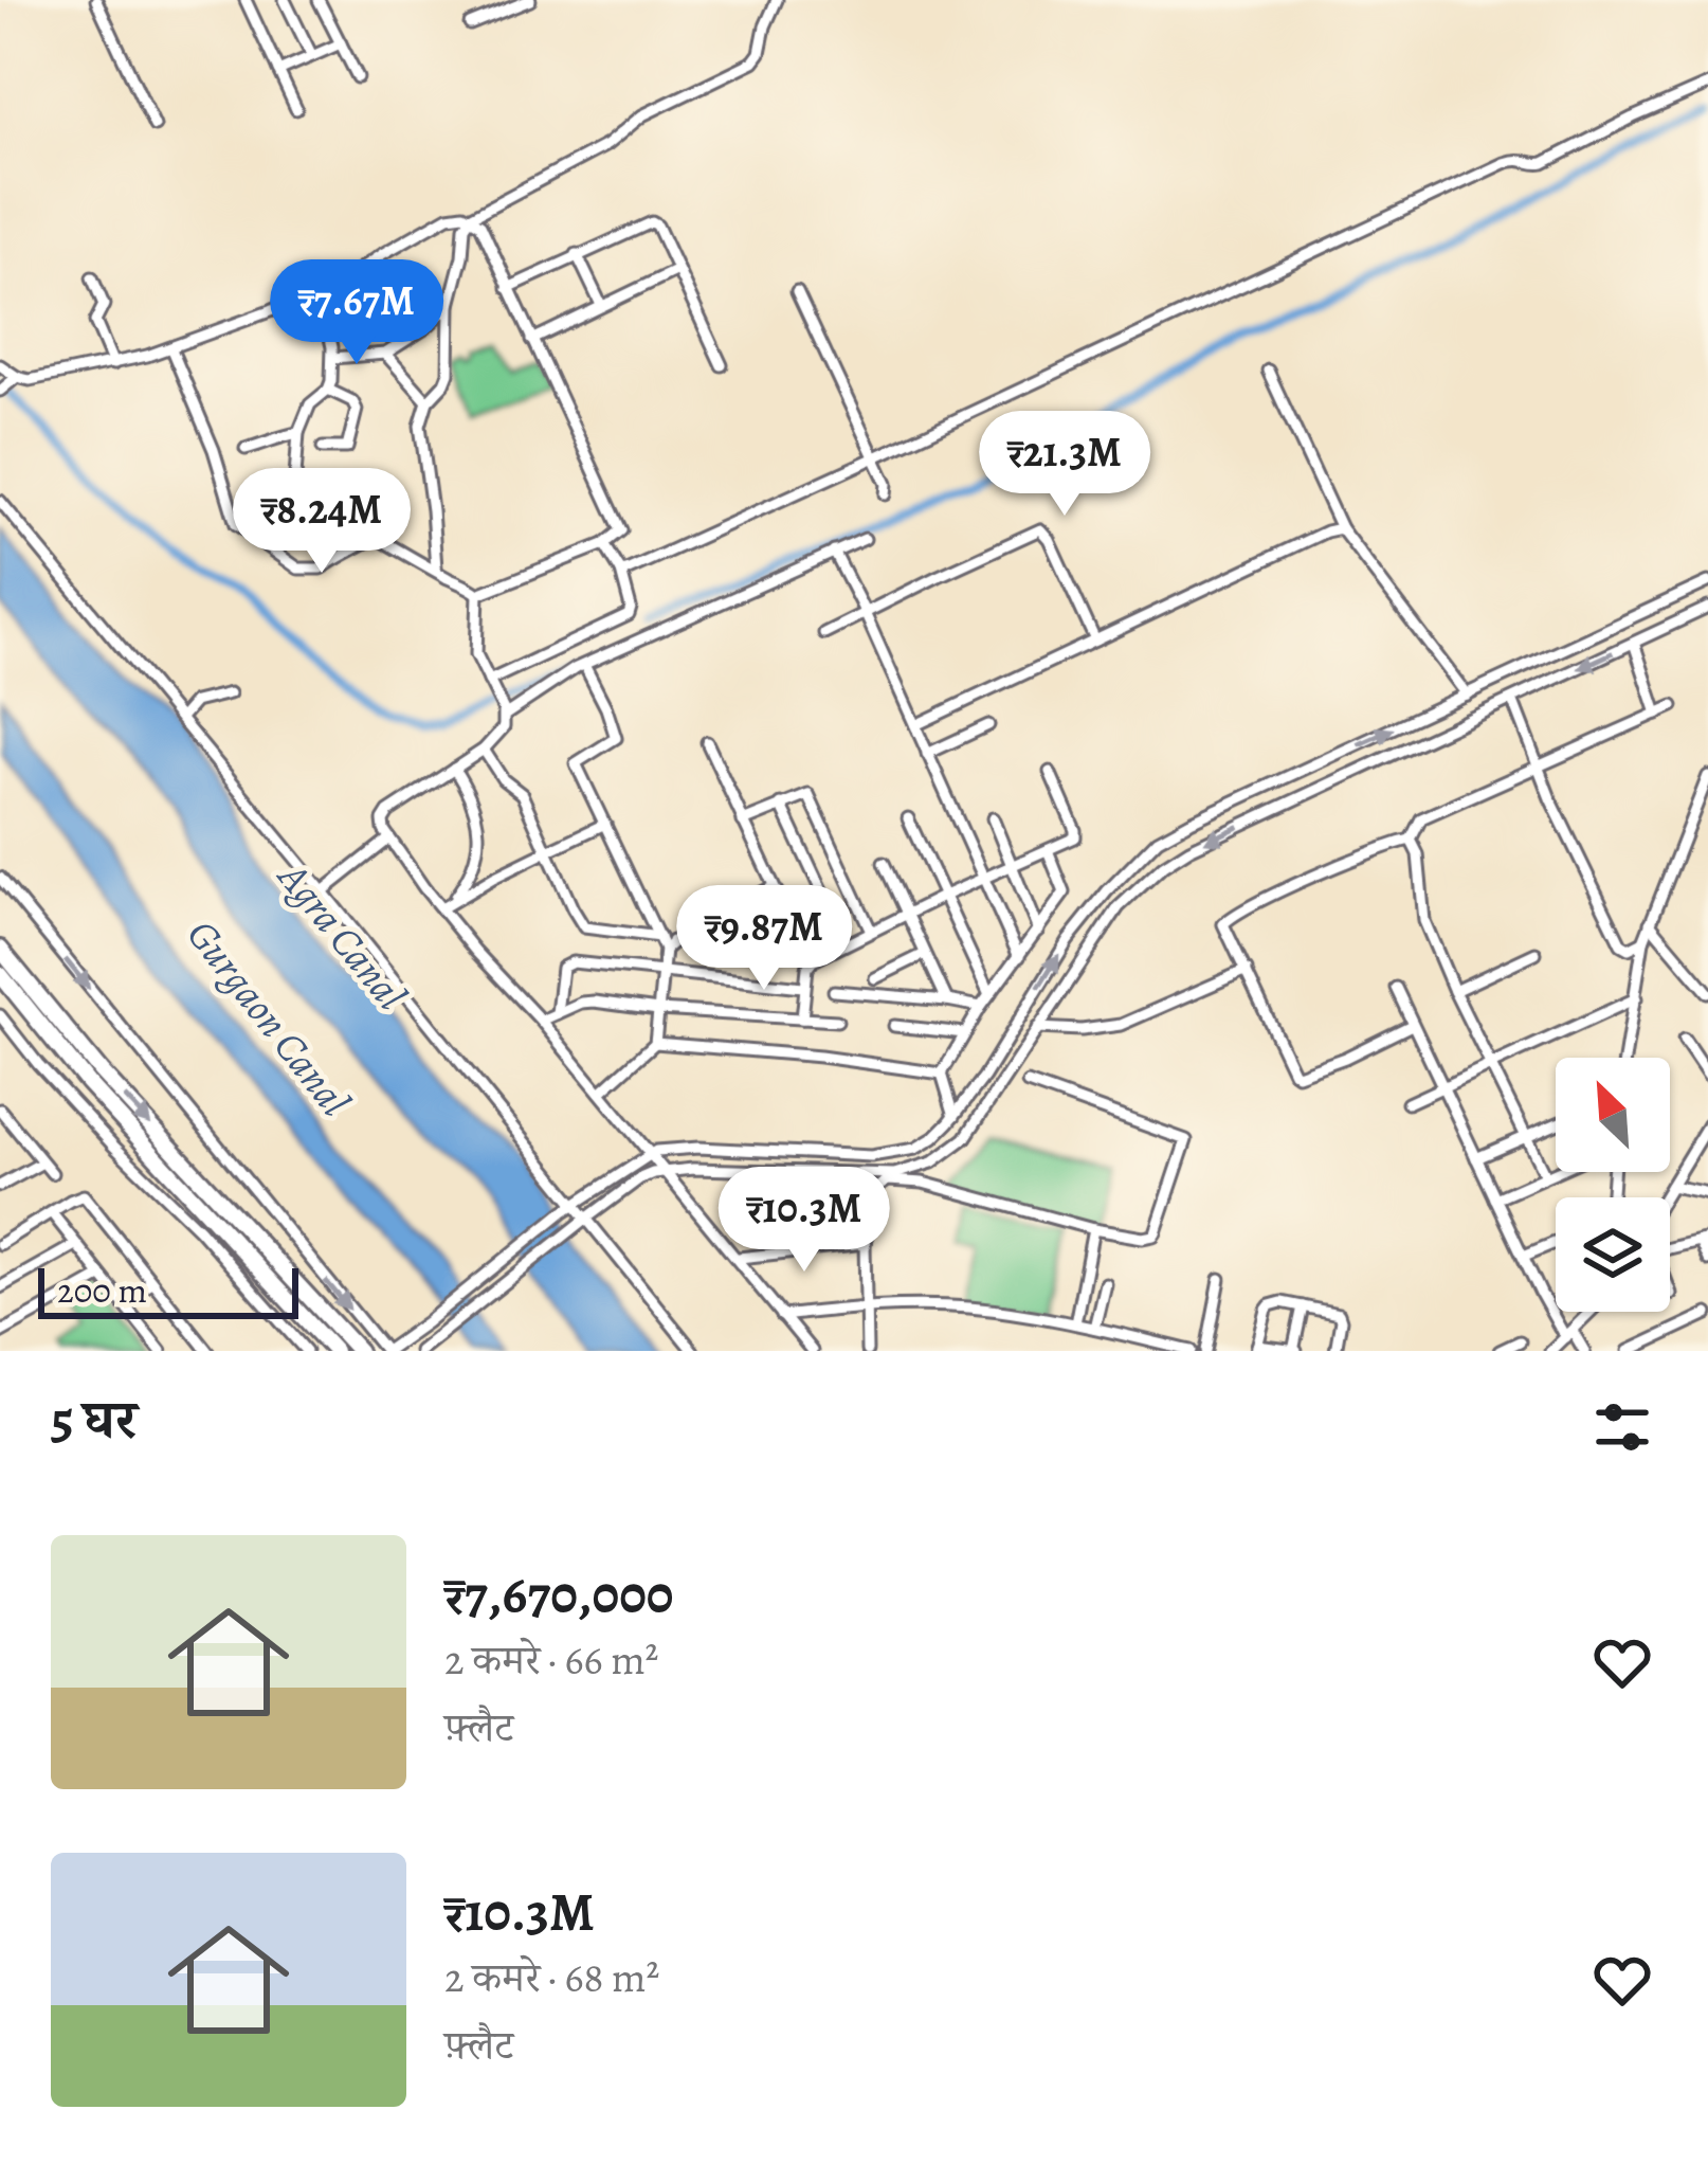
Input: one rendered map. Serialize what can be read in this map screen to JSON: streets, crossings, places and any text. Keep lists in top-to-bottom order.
{
  "water": ["Agra Canal", "Gurgaon Canal"],
  "scale_bar": "200 m",
  "north": "top left",
  "page": {
    "price": [
      "₹7.67M",
      "₹21.3M",
      "₹8.24M",
      "₹9.87M",
      "₹10.3M"
    ],
    "scale": "200 m",
    "heading": "5 घर",
    "list": [
      {
        "name": "₹7,670,000",
        "note": "2 कमरे · 66 m² · फ़्लैट"
      },
      {
        "name": "₹10.3M",
        "note": "2 कमरे · 68 m² · फ़्लैट"
      }
    ]
  }
}
